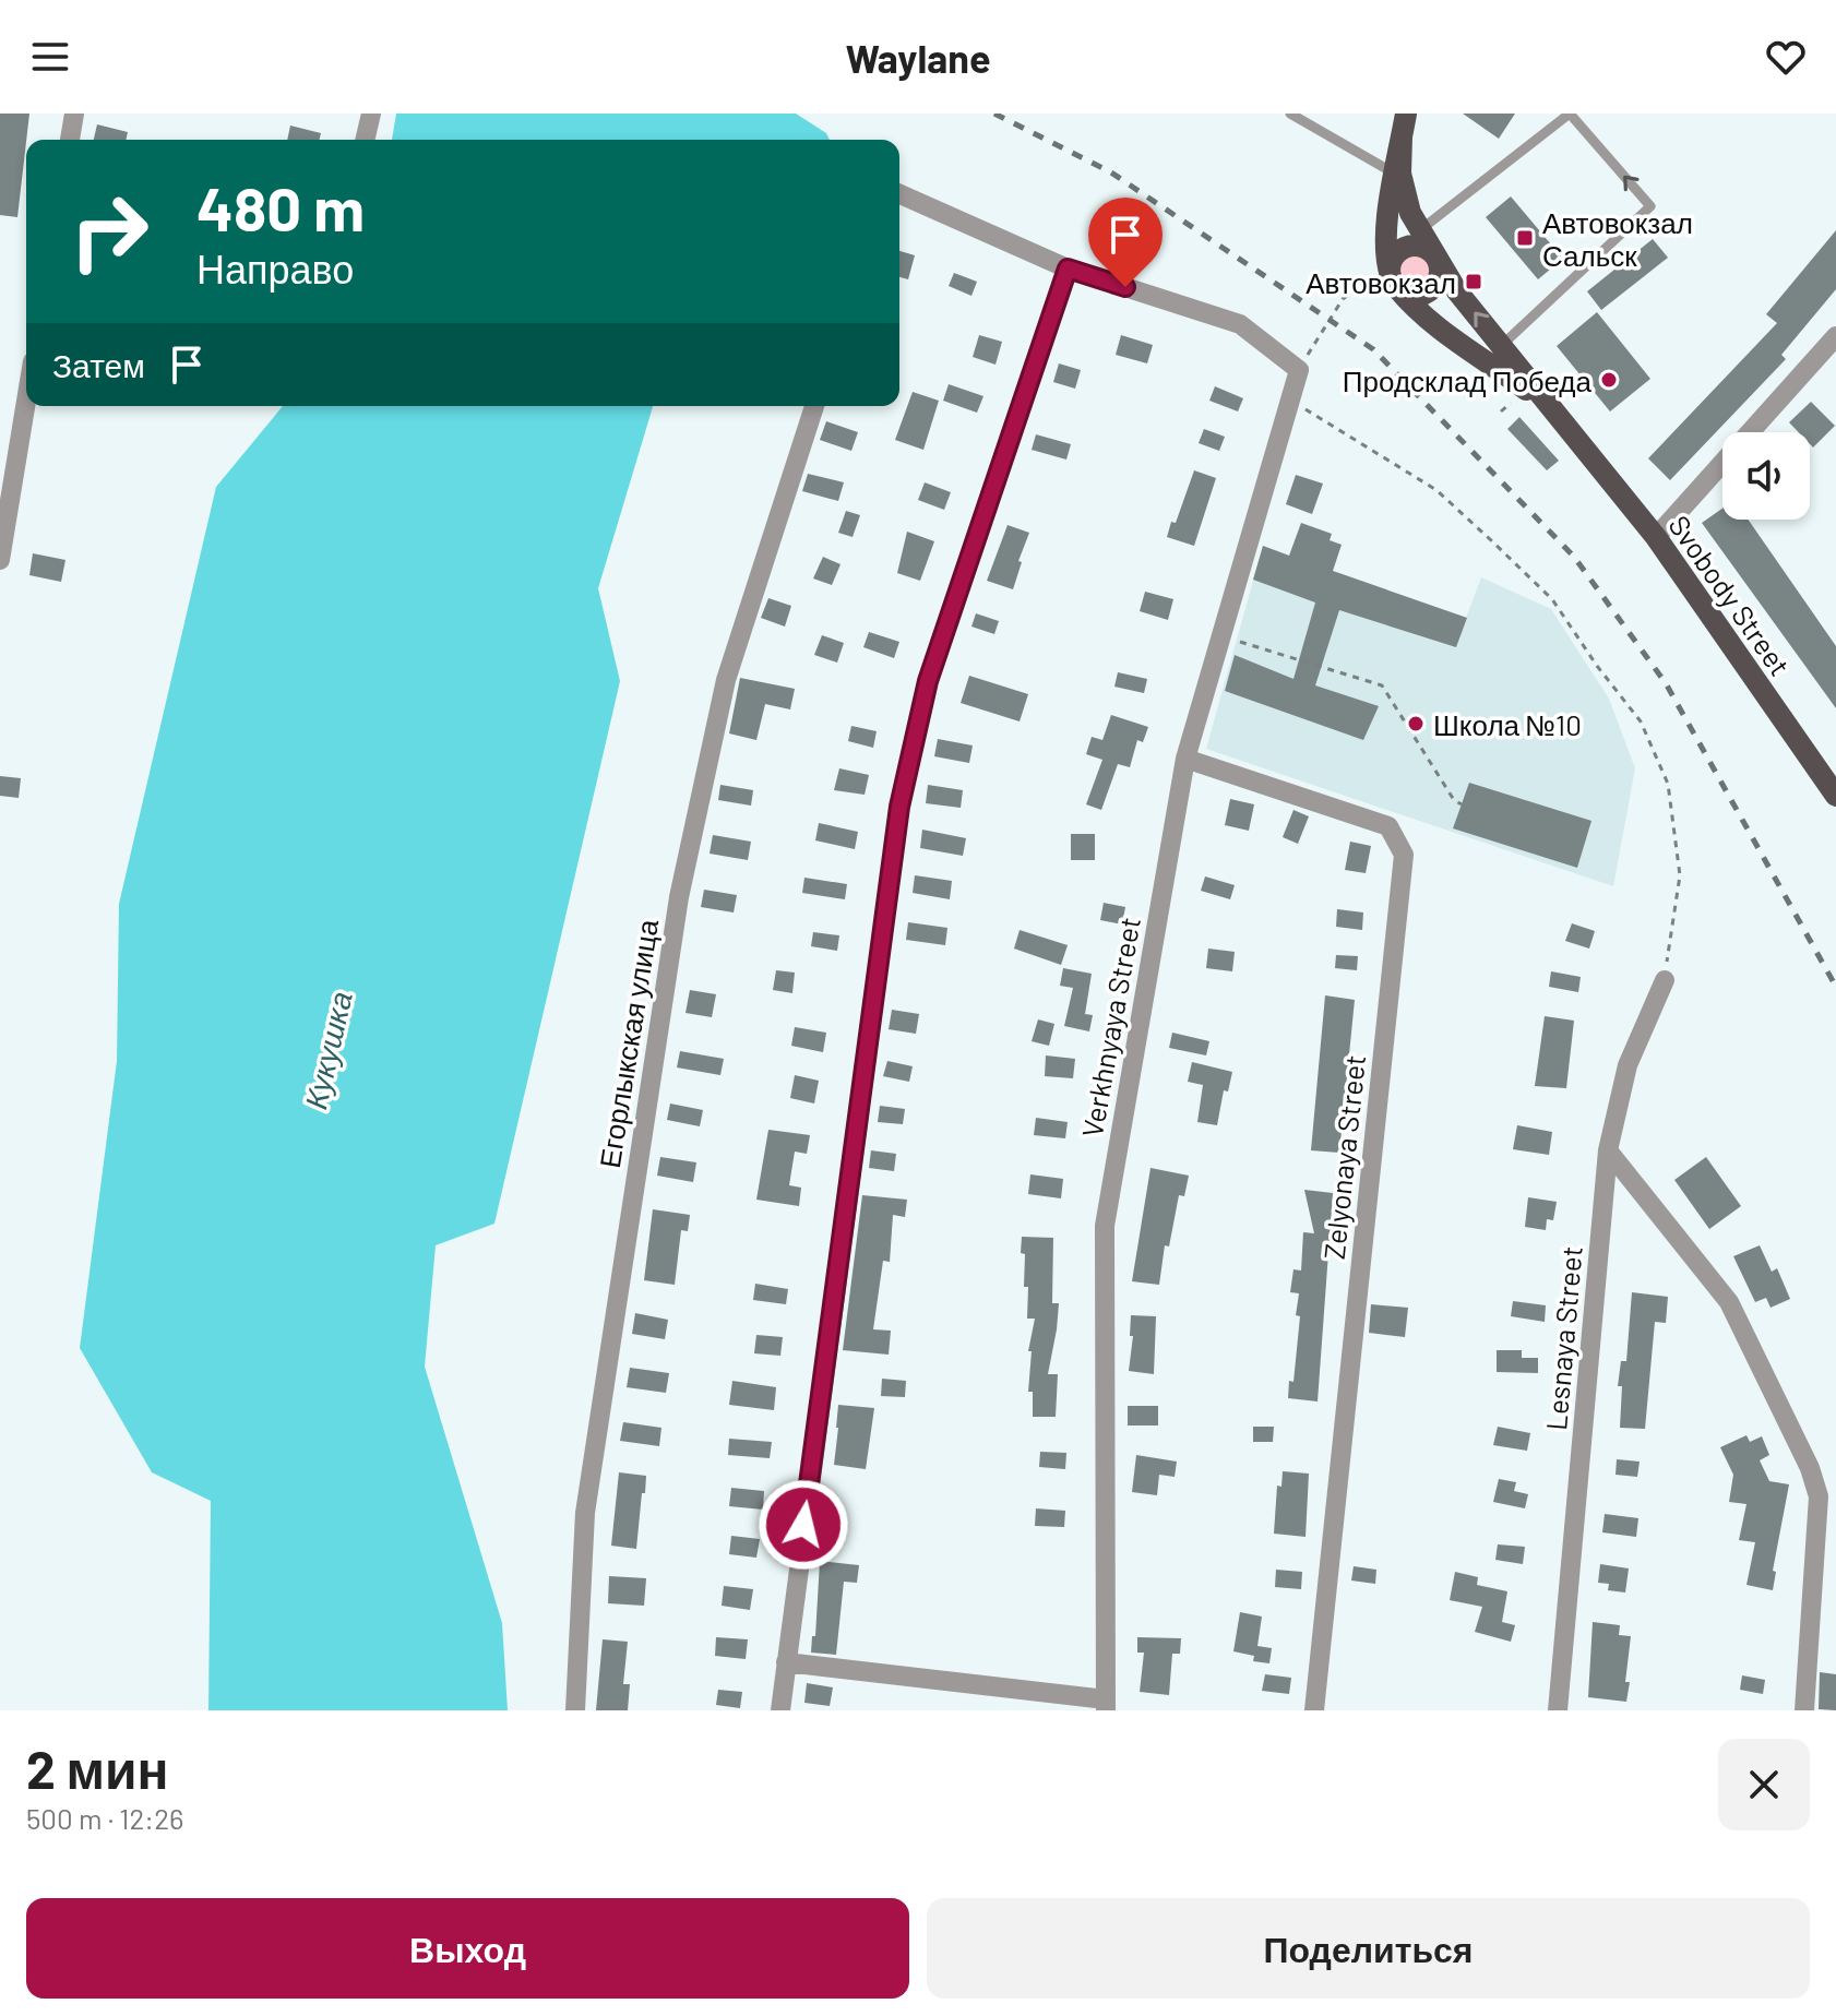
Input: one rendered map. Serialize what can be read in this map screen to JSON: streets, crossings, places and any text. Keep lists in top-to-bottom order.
{
  "streets": {
    "main road": ["Svobody Street"],
    "street": [
      "Verkhnyaya Street",
      "Егорлыкская улица",
      "Zelyonaya Street",
      "Lesnaya Street"
    ]
  },
  "crossings": [
    ["Verkhnyaya Street", "Zelyonaya Street"]
  ],
  "water": ["Кукушка"],
  "places": {
    "transit": ["Автовокзал Сальск", "Автовокзал"],
    "other": ["Продсклад Победа", "Школа №10"]
  },
  "page": {
    "header": "Waylane",
    "turn": ["480 m", "Направо"],
    "then": "Затем",
    "heading": ["2 мин", "500 m · 12:26"],
    "buttons": ["Выход", "Поделиться"]
  }
}
